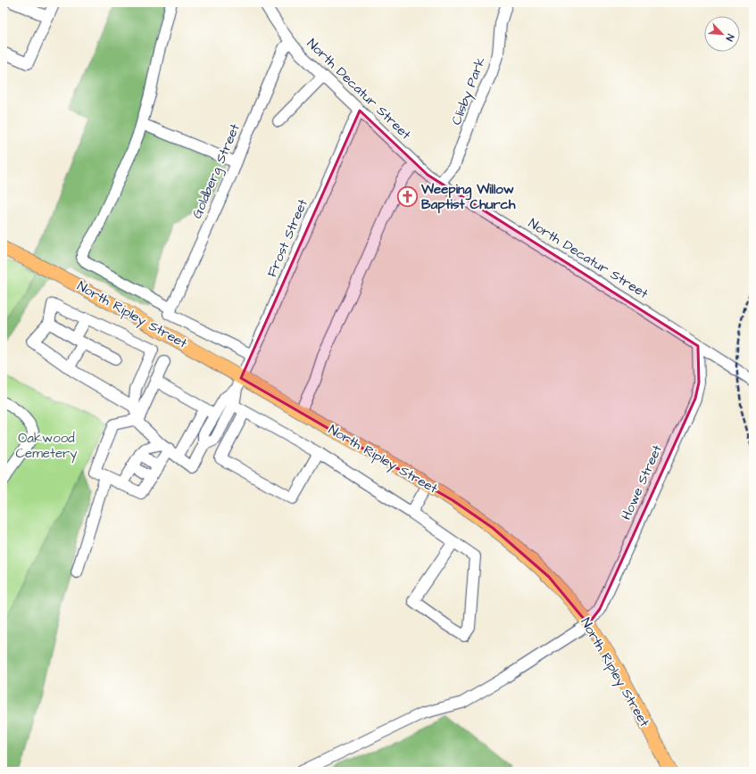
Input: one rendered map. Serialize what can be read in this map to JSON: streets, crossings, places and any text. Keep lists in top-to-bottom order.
{
  "streets": {
    "main road": ["North Ripley Street"],
    "street": [
      "North Decatur Street",
      "Clisby Park",
      "Goldberg Street",
      "Frost Street",
      "Howe Street"
    ]
  },
  "crossings": [
    ["North Decatur Street", "Clisby Park"],
    ["North Decatur Street", "Goldberg Street"],
    ["North Decatur Street", "Frost Street"],
    ["North Decatur Street", "Howe Street"],
    ["Frost Street", "North Ripley Street"],
    ["North Ripley Street", "Howe Street"]
  ],
  "parks": ["Oakwood Cemetery"],
  "places": {
    "church": ["Weeping Willow Baptist Church"]
  },
  "north": "bottom right"
}
